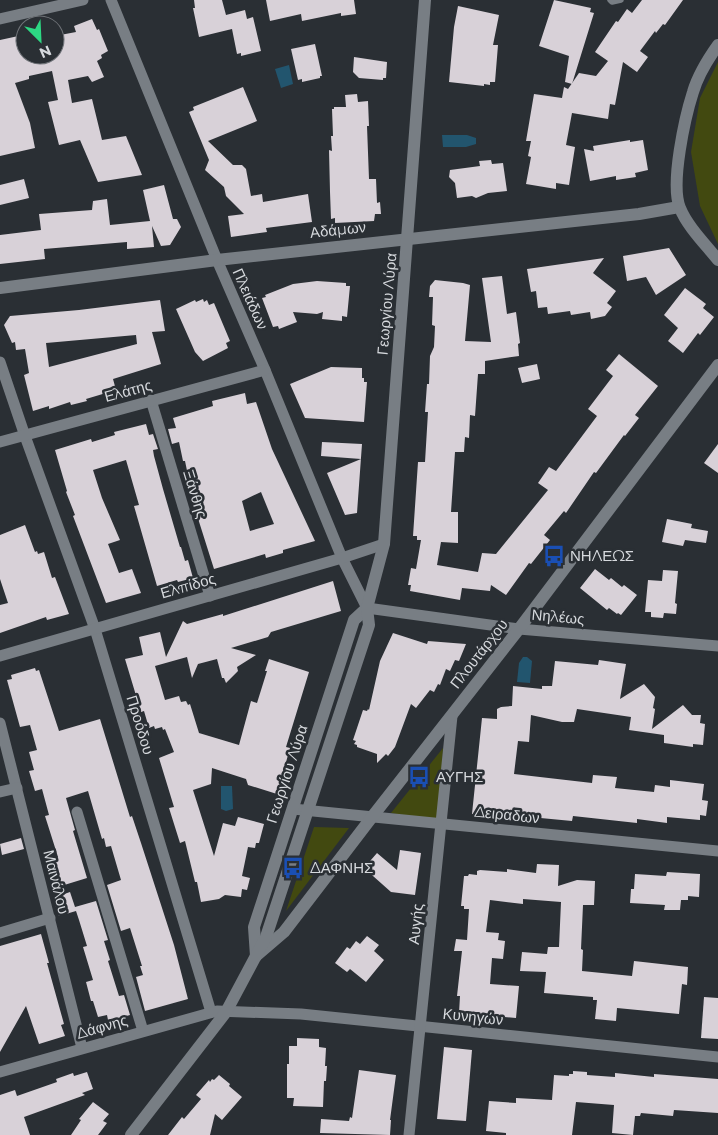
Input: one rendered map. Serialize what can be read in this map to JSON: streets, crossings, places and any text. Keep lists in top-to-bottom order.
{
  "streets": {
    "street": [
      "Αδάμων",
      "Πλειάδων",
      "Γεωργίου Λύρα",
      "Ελάτης",
      "Ξάνθης",
      "Ελπίδος",
      "Νηλέως",
      "Πλουτάρχου",
      "Προόδου",
      "Δειραδων",
      "Μαινάλου",
      "Αυγής",
      "Κυνηγών",
      "Δάφνης"
    ]
  },
  "crossings": [
    ["Αδάμων", "Πλειάδων"],
    ["Αδάμων", "Γεωργίου Λύρα"],
    ["Πλειάδων", "Γεωργίου Λύρα"],
    ["Πλειάδων", "Ελάτης"],
    ["Πλειάδων", "Ελπίδος"],
    ["Πλειάδων", "Νηλέως"],
    ["Γεωργίου Λύρα", "Ελπίδος"],
    ["Γεωργίου Λύρα", "Νηλέως"],
    ["Γεωργίου Λύρα", "Πλουτάρχου"],
    ["Γεωργίου Λύρα", "Δειραδων"],
    ["Γεωργίου Λύρα", "Κυνηγών"],
    ["Ελάτης", "Ξάνθης"],
    ["Ελάτης", "Προόδου"],
    ["Ξάνθης", "Ελπίδος"],
    ["Ελπίδος", "Προόδου"],
    ["Νηλέως", "Πλουτάρχου"],
    ["Πλουτάρχου", "Δειραδων"],
    ["Πλουτάρχου", "Αυγής"],
    ["Προόδου", "Δάφνης"],
    ["Δειραδων", "Αυγής"],
    ["Μαινάλου", "Δάφνης"],
    ["Αυγής", "Κυνηγών"]
  ],
  "places": {
    "bus stop": ["ΝΗΛΕΩΣ", "ΑΥΓΗΣ", "ΔΑΦΝΗΣ"]
  },
  "north": "bottom right"
}
